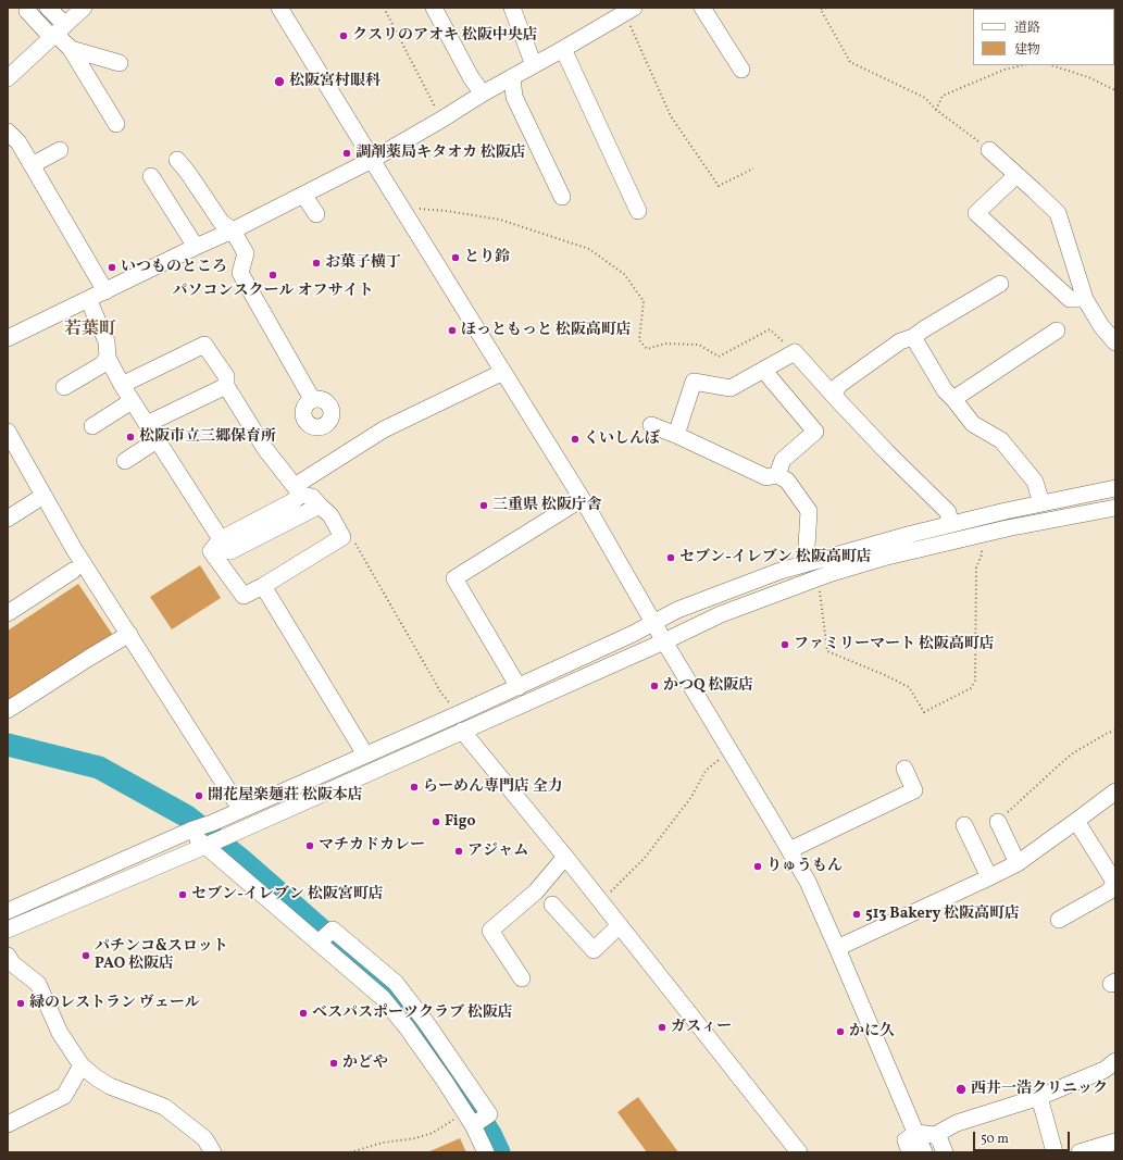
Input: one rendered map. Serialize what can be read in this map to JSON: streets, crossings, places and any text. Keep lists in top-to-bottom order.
{
  "districts": ["若葉町"],
  "places": [
    "クスリのアオキ 松阪中央店",
    "松阪宮村眼科",
    "調剤薬局キタオカ 松阪店",
    "とり鈴",
    "お菓子横丁",
    "いつものところ",
    "パソコンスクール オフサイト",
    "ほっともっと 松阪高町店",
    "松阪市立三郷保育所",
    "くいしんぼ",
    "三重県 松阪庁舎",
    "セブン-イレブン 松阪高町店",
    "ファミリーマート 松阪高町店",
    "かつQ 松阪店",
    "らーめん専門店 全力",
    "開花屋楽麺荘 松阪本店",
    "Figo",
    "マチカドカレー",
    "アジャム",
    "りゅうもん",
    "セブン-イレブン 松阪宮町店",
    "513 Bakery 松阪高町店",
    "パチンコ&スロット PAO 松阪店",
    "緑のレストラン ヴェール",
    "ベスパスポーツクラブ 松阪店",
    "ガスィー",
    "かに久",
    "かどや",
    "西井一浩クリニック"
  ],
  "legend": ["道路", "建物"],
  "scale_bar": "50 m"
}
